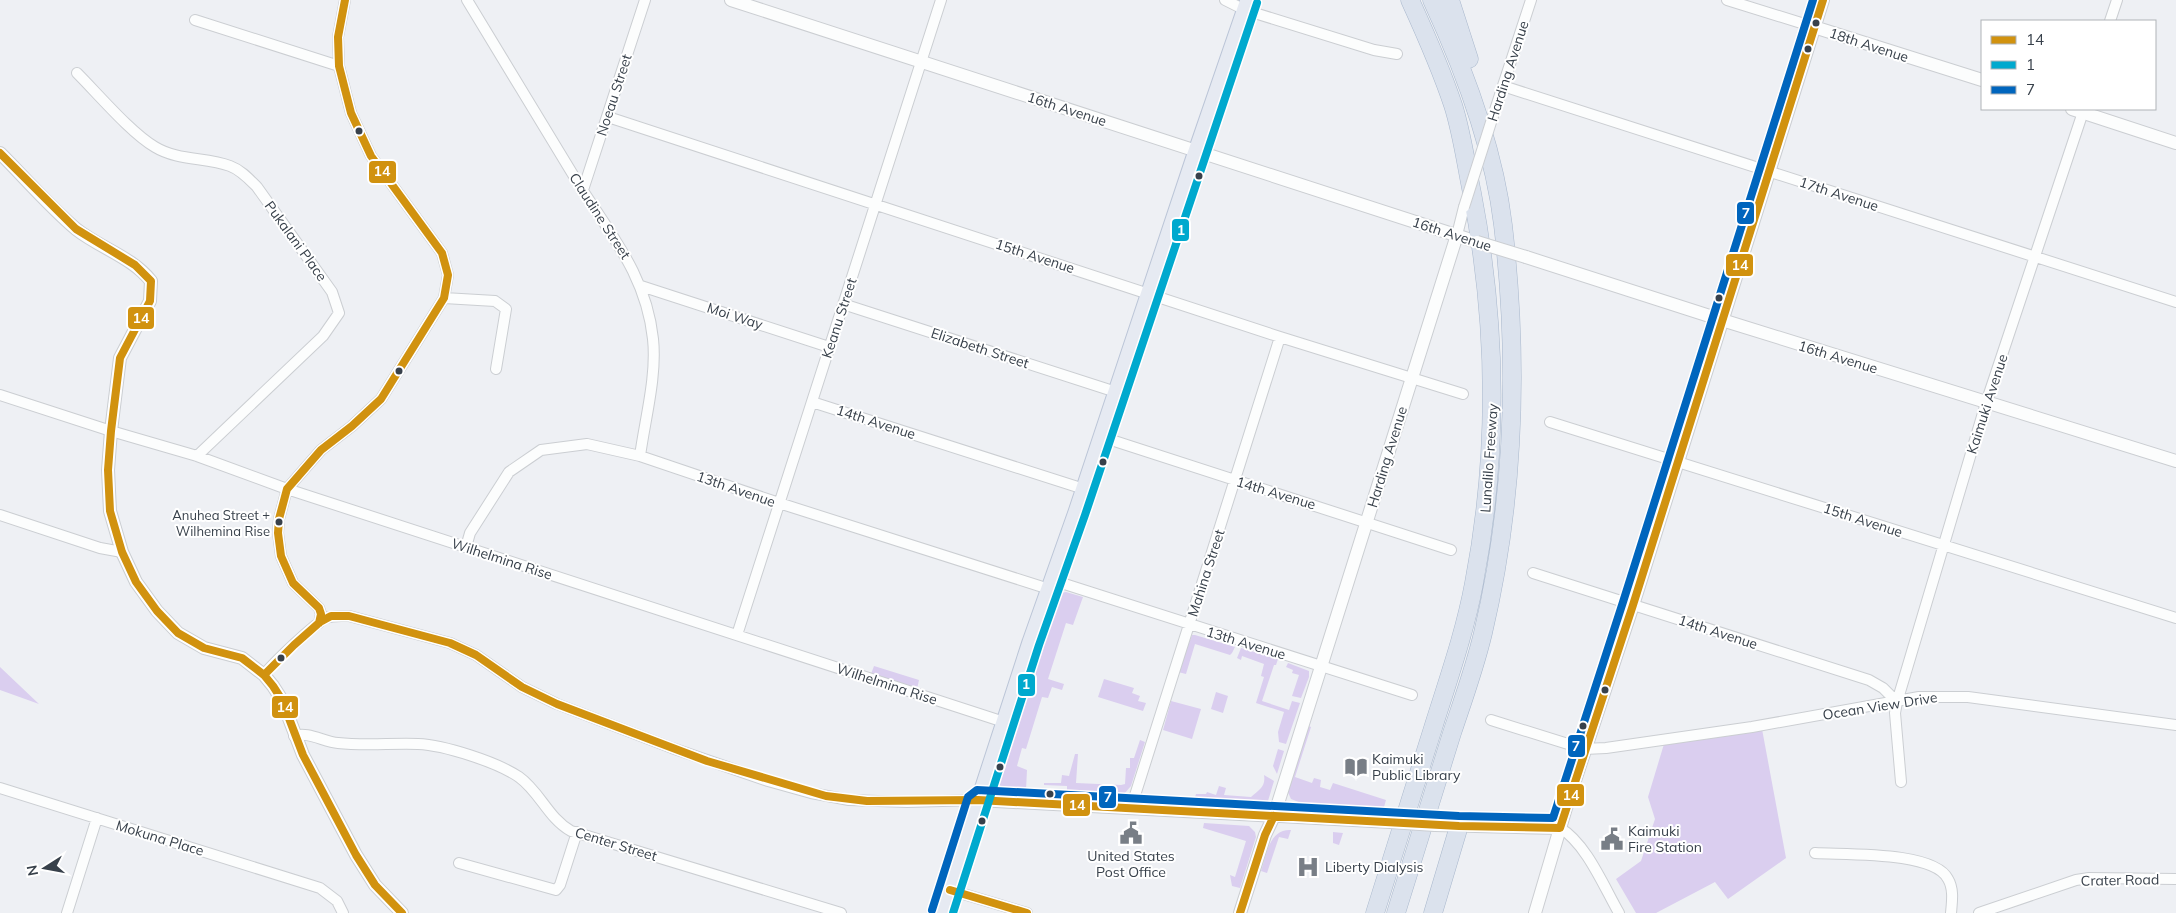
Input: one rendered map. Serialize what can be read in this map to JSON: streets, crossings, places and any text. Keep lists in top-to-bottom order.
{
  "streets": {
    "highway": ["Lunalilo Freeway"],
    "street": [
      "18th Avenue",
      "Harding Avenue",
      "Noeau Street",
      "16th Avenue",
      "17th Avenue",
      "Claudine Street",
      "Pukalani Place",
      "15th Avenue",
      "Moi Way",
      "Keanu Street",
      "Elizabeth Street",
      "Kaimuki Avenue",
      "14th Avenue",
      "13th Avenue",
      "Wilhelmina Rise",
      "Mahina Street",
      "Ocean View Drive",
      "Mokuna Place",
      "Center Street",
      "Crater Road"
    ]
  },
  "crossings": [
    ["Harding Avenue", "16th Avenue"],
    ["Harding Avenue", "17th Avenue"],
    ["Harding Avenue", "15th Avenue"],
    ["Harding Avenue", "14th Avenue"],
    ["Harding Avenue", "13th Avenue"],
    ["Noeau Street", "Claudine Street"],
    ["Noeau Street", "15th Avenue"],
    ["16th Avenue", "Keanu Street"],
    ["16th Avenue", "Kaimuki Avenue"],
    ["17th Avenue", "Kaimuki Avenue"],
    ["Claudine Street", "Moi Way"],
    ["Claudine Street", "13th Avenue"],
    ["Pukalani Place", "Wilhelmina Rise"],
    ["15th Avenue", "Keanu Street"],
    ["15th Avenue", "Kaimuki Avenue"],
    ["15th Avenue", "Mahina Street"],
    ["Moi Way", "Keanu Street"],
    ["Keanu Street", "Elizabeth Street"],
    ["Keanu Street", "14th Avenue"],
    ["Keanu Street", "13th Avenue"],
    ["Keanu Street", "Wilhelmina Rise"],
    ["Kaimuki Avenue", "14th Avenue"],
    ["Kaimuki Avenue", "Ocean View Drive"],
    ["14th Avenue", "Mahina Street"],
    ["14th Avenue", "Ocean View Drive"],
    ["13th Avenue", "Wilhelmina Rise"],
    ["13th Avenue", "Mahina Street"]
  ],
  "places": {
    "other": ["Anuhea Street + Wilhemina Rise"],
    "library": ["Kaimuki Public Library"],
    "public building": ["United States Post Office", "Kaimuki Fire Station"],
    "hospital": ["Liberty Dialysis"]
  },
  "lines": ["transit line 14", "transit line 7", "transit line 1"],
  "legend": ["14", "1", "7"],
  "north": "left"
}
